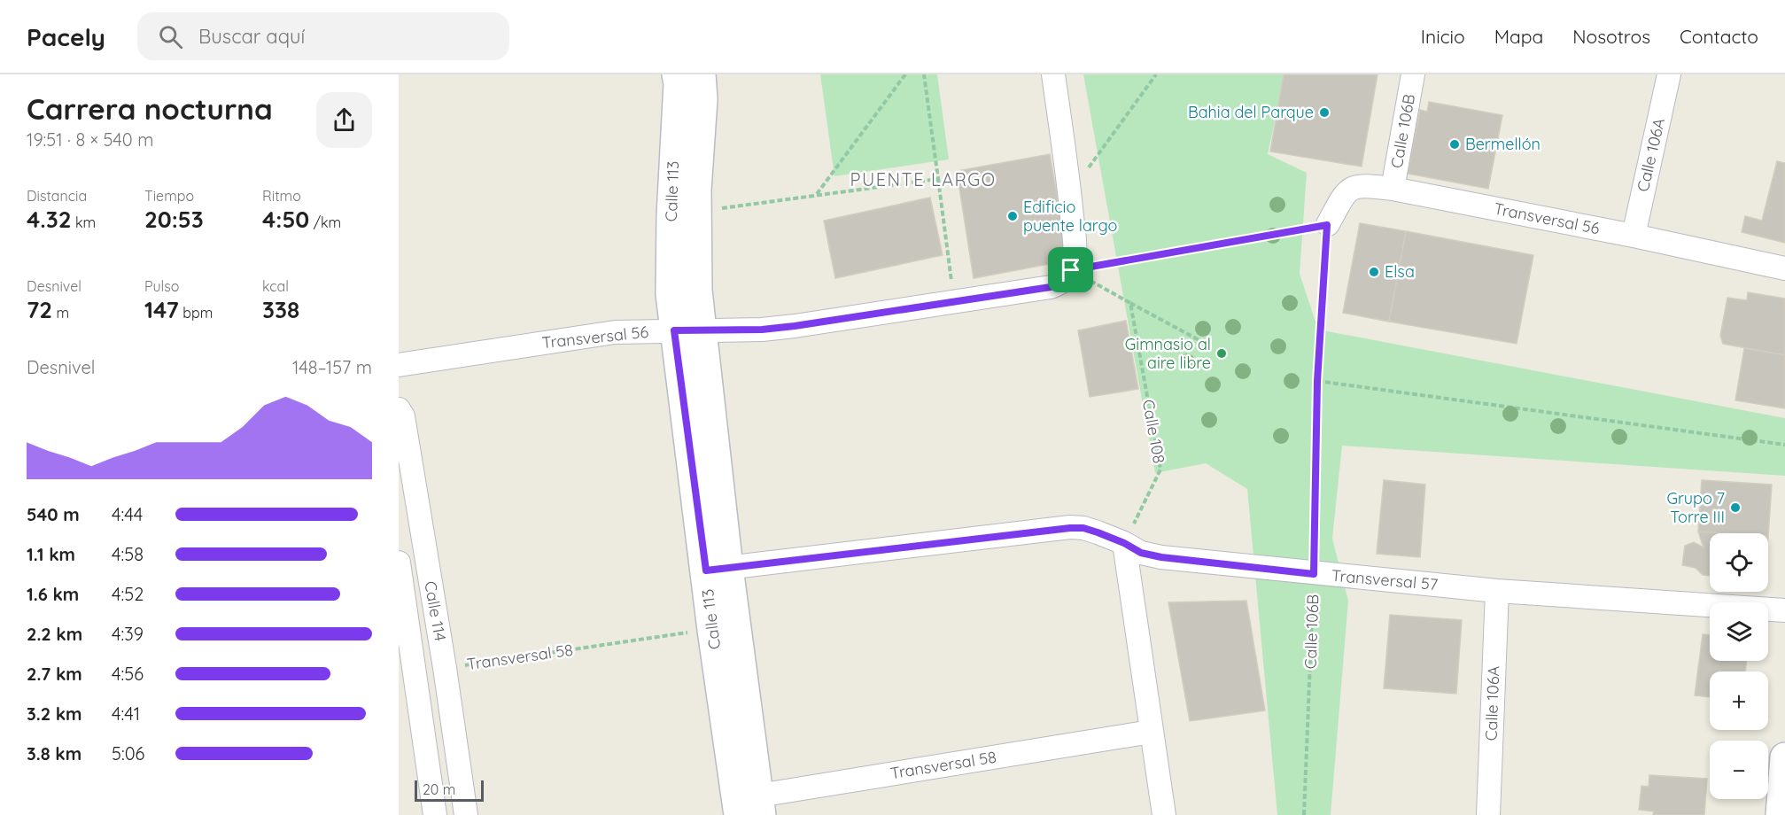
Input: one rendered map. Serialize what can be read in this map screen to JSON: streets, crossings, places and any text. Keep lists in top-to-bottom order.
{
  "streets": {
    "street": [
      "Calle 106B",
      "Calle 106A",
      "Calle 113",
      "Transversal 56",
      "Transversal 57",
      "Calle 114",
      "Transversal 58"
    ],
    "path": ["Calle 108"]
  },
  "crossings": [
    ["Calle 106B", "Transversal 56"],
    ["Calle 106B", "Transversal 57"],
    ["Calle 106A", "Transversal 56"],
    ["Calle 106A", "Transversal 57"],
    ["Calle 113", "Transversal 56"],
    ["Calle 113", "Transversal 57"],
    ["Calle 113", "Transversal 58"],
    ["Calle 108", "Transversal 57"],
    ["Calle 114", "Transversal 58"]
  ],
  "districts": ["PUENTE LARGO"],
  "places": [
    "Bahia del Parque",
    "Bermellón",
    "Edificio puente largo",
    "Elsa",
    "Gimnasio al aire libre",
    "Grupo 7 Torre III"
  ],
  "scale_bar": "20 m",
  "page": {
    "header": "Pacely",
    "search": "Buscar aquí",
    "nav": [
      "Inicio",
      "Mapa",
      "Nosotros",
      "Contacto"
    ],
    "heading": ["Carrera nocturna", "19:51 · 8 × 540 m"],
    "stats": [
      ["Distancia", "4.32 km"],
      ["Tiempo", "20:53"],
      ["Ritmo", "4:50 /km"],
      ["Desnivel", "72 m"],
      ["Pulso", "147 bpm"],
      ["kcal", "338"]
    ],
    "chart": ["Desnivel", "148–157 m"],
    "list": [
      {
        "name": "540 m",
        "note": "4:44"
      },
      {
        "name": "1.1 km",
        "note": "4:58"
      },
      {
        "name": "1.6 km",
        "note": "4:52"
      },
      {
        "name": "2.2 km",
        "note": "4:39"
      },
      {
        "name": "2.7 km",
        "note": "4:56"
      },
      {
        "name": "3.2 km",
        "note": "4:41"
      },
      {
        "name": "3.8 km",
        "note": "5:06"
      }
    ],
    "map_buttons": ["+", "−"],
    "scale": "20 m"
  }
}
